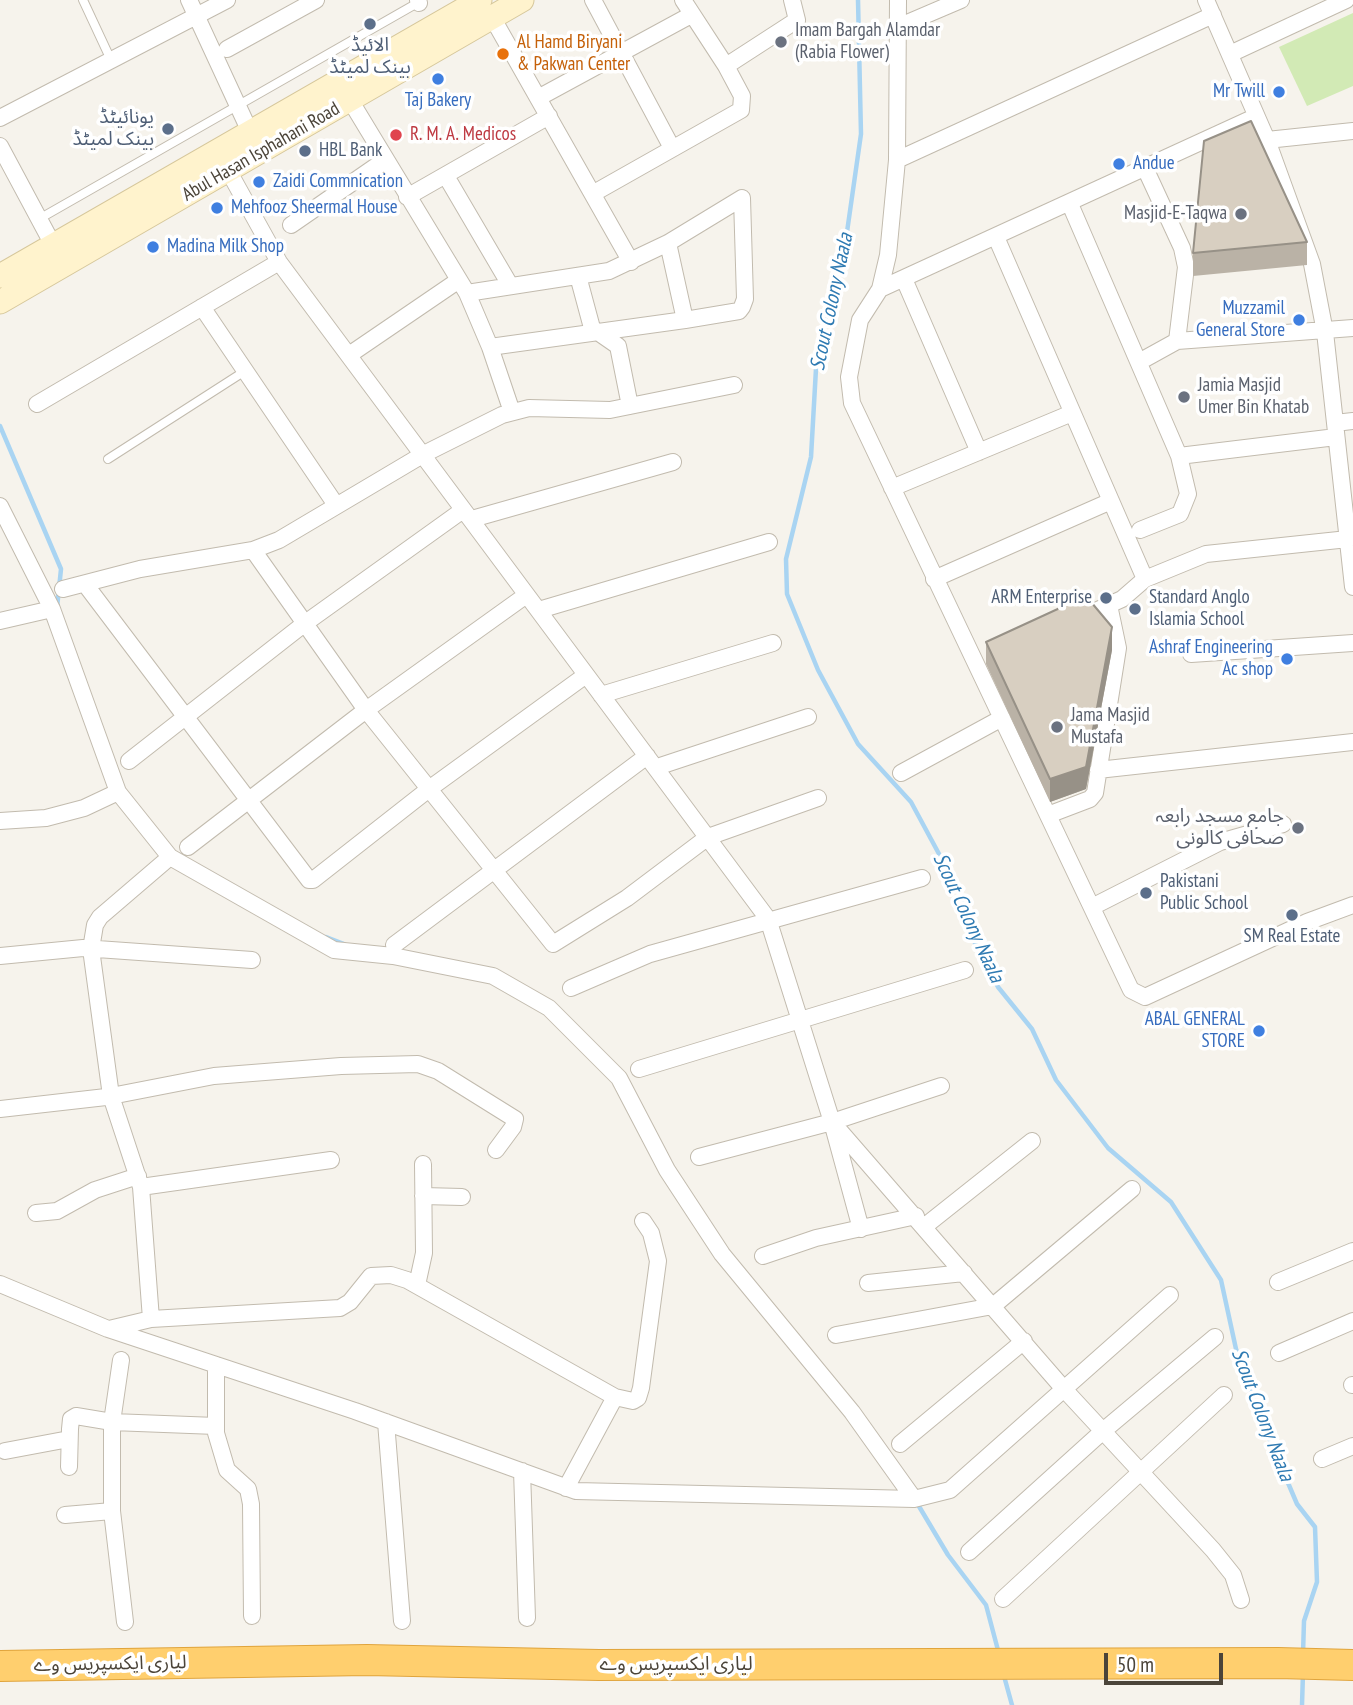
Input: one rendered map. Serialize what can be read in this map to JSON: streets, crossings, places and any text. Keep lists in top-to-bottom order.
{
  "streets": {
    "highway": ["لیاری ایکسپریس وے"],
    "main road": ["Abul Hasan Isphahani Road"]
  },
  "water": ["Scout Colony Naala"],
  "places": [
    "الائیڈ بینک لمیٹڈ",
    "Imam Bargah Alamdar (Rabia Flower)",
    "Al Hamd Biryani & Pakwan Center",
    "Taj Bakery",
    "Mr Twill",
    "یونائیٹڈ بینک لمیٹڈ",
    "R. M. A. Medicos",
    "HBL Bank",
    "Andue",
    "Zaidi Commnication",
    "Mehfooz Sheermal House",
    "Masjid-E-Taqwa",
    "Madina Milk Shop",
    "Muzzamil General Store",
    "Jamia Masjid Umer Bin Khatab",
    "ARM Enterprise",
    "Standard Anglo Islamia School",
    "Ashraf Engineering Ac shop",
    "Jama Masjid Mustafa",
    "جامع مسجد رابعہ صحافی کالونی",
    "Pakistani Public School",
    "SM Real Estate",
    "ABAL GENERAL STORE"
  ],
  "scale_bar": "50 m"
}
